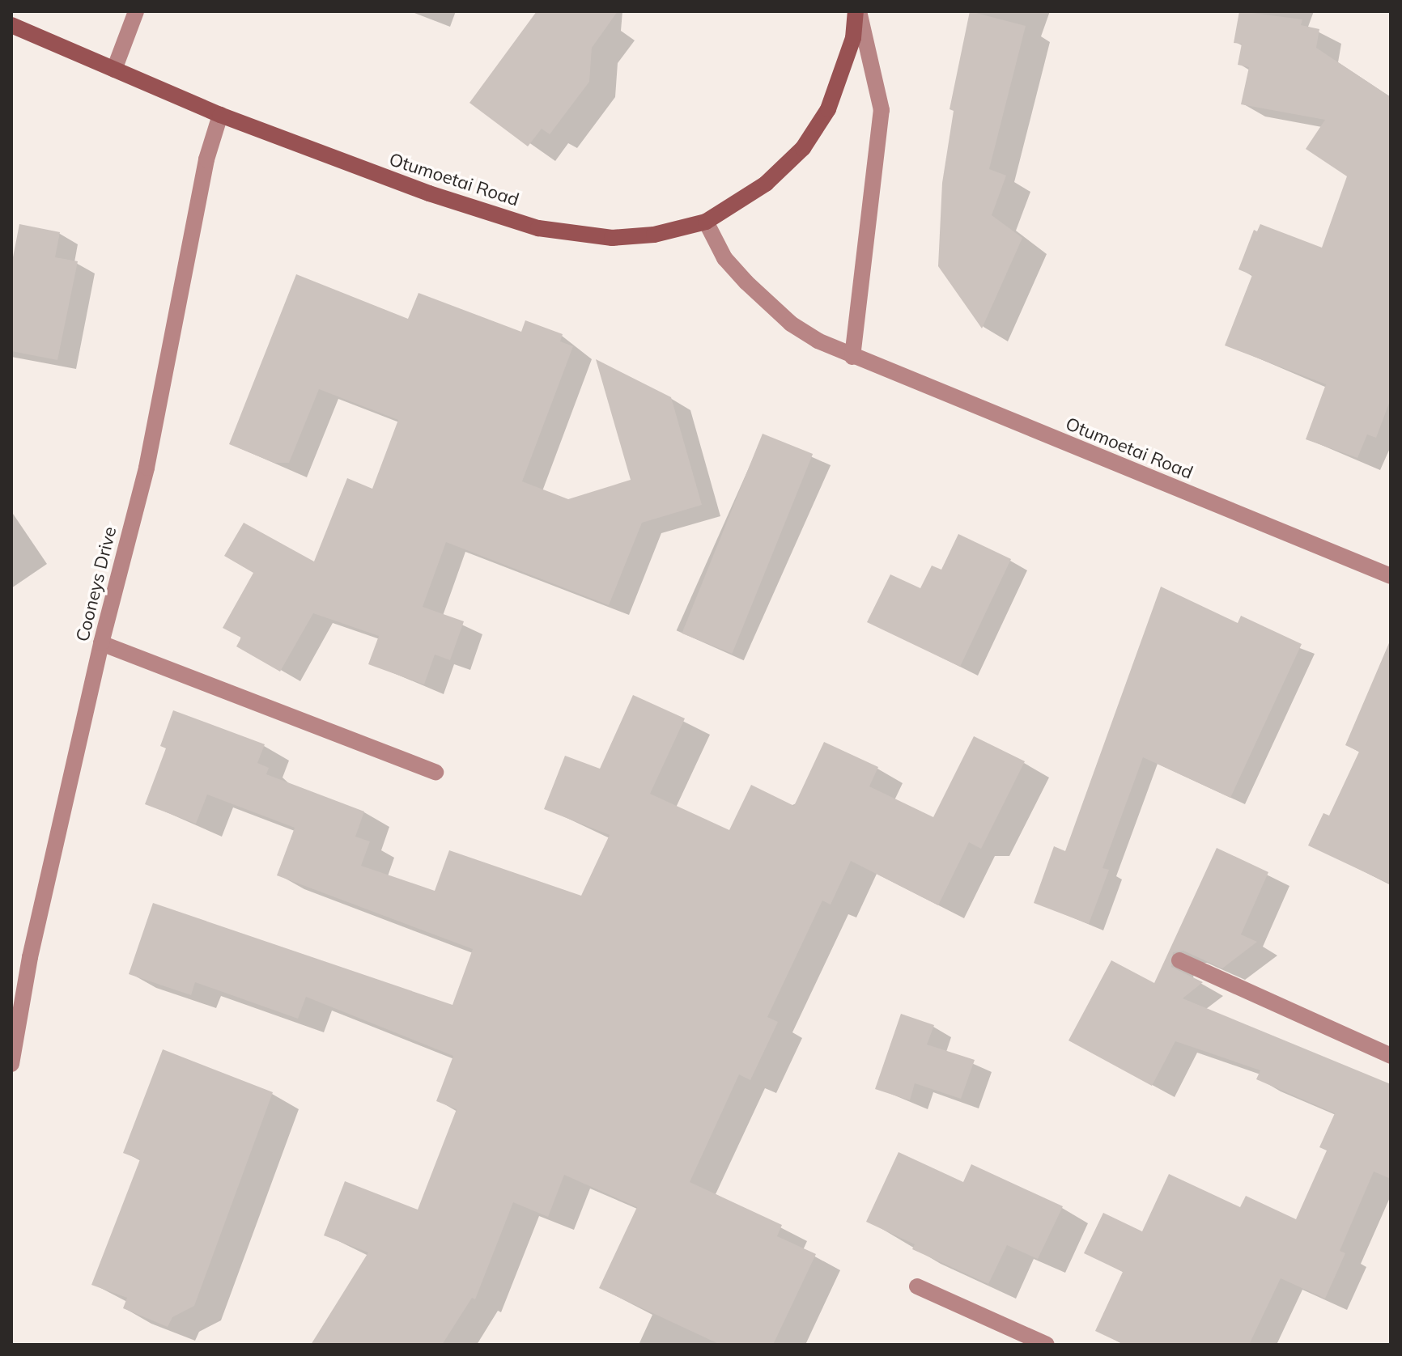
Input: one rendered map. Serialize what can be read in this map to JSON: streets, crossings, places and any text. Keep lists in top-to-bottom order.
{
  "streets": {
    "street": ["Otumoetai Road", "Cooneys Drive"]
  },
  "crossings": [
    ["Otumoetai Road", "Cooneys Drive"]
  ]
}
